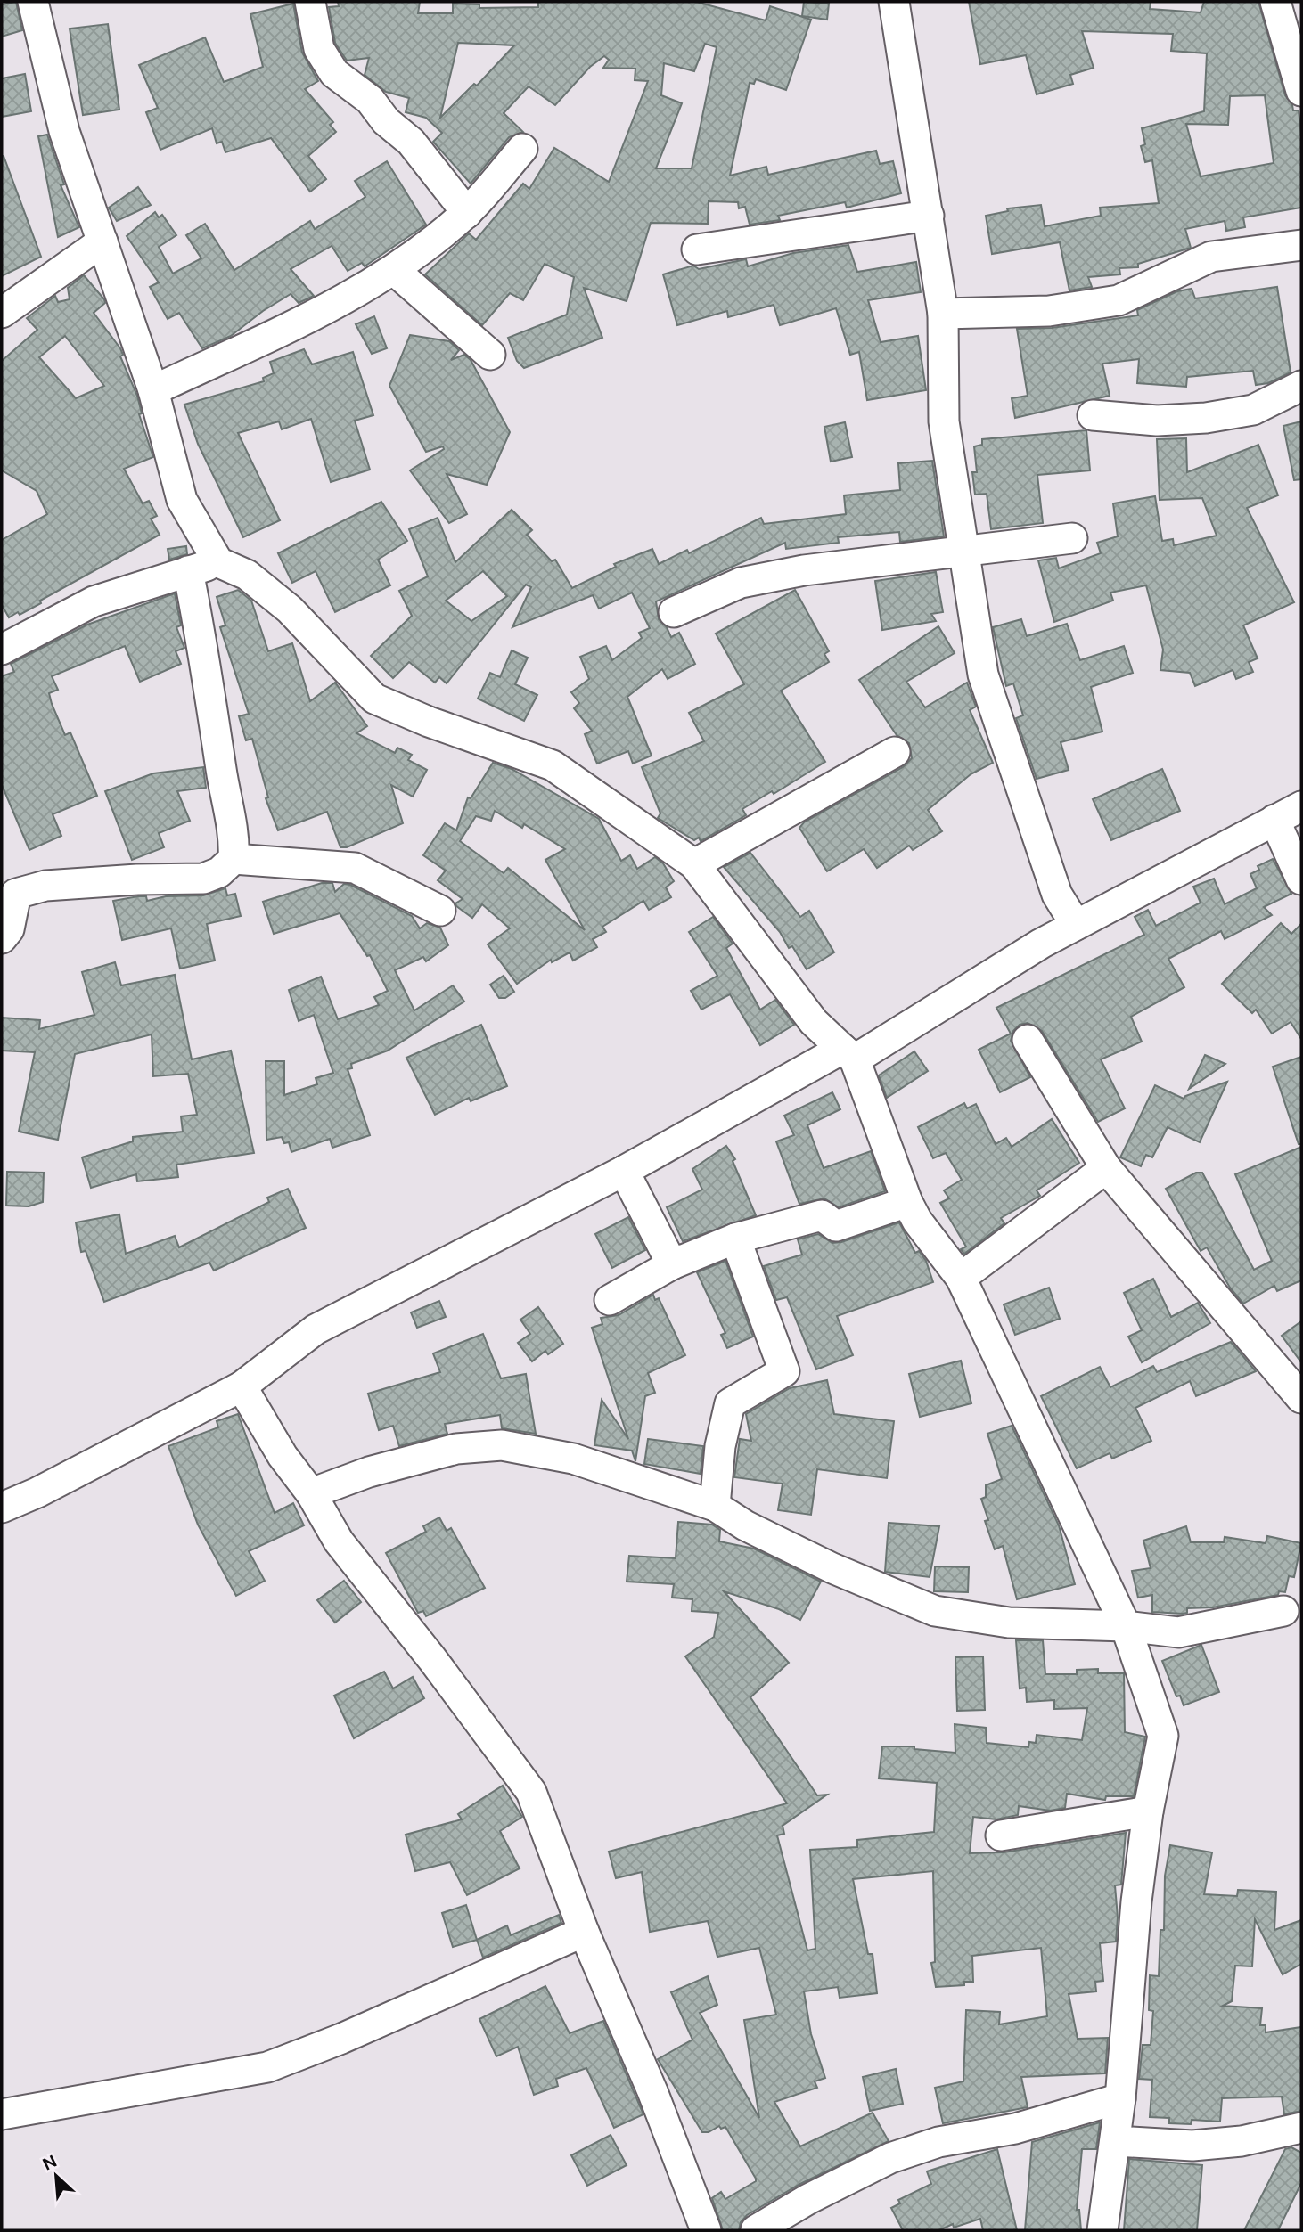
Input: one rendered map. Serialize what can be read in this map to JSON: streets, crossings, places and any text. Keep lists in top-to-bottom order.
{
  "north": "top left"
}
